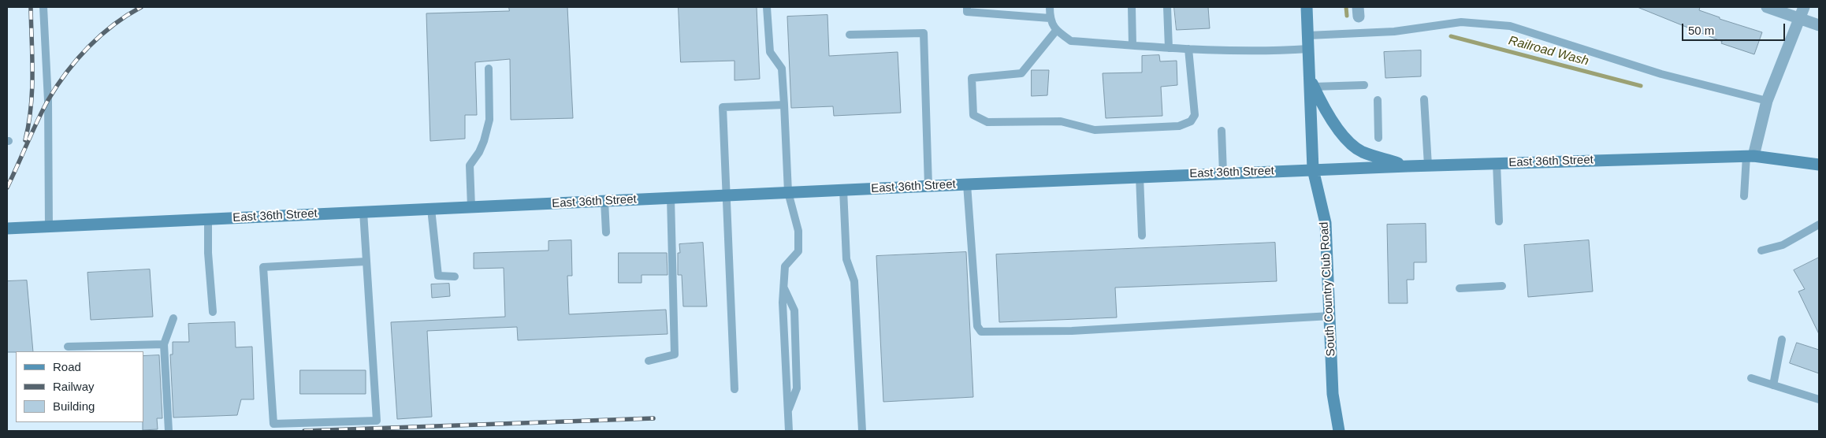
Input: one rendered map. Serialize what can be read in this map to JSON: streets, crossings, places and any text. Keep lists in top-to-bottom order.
{
  "streets": {
    "main road": ["East 36th Street", "South Country Club Road"]
  },
  "crossings": [
    ["East 36th Street", "South Country Club Road"]
  ],
  "water": ["Railroad Wash"],
  "legend": ["Road", "Railway", "Building"],
  "scale_bar": "50 m"
}
